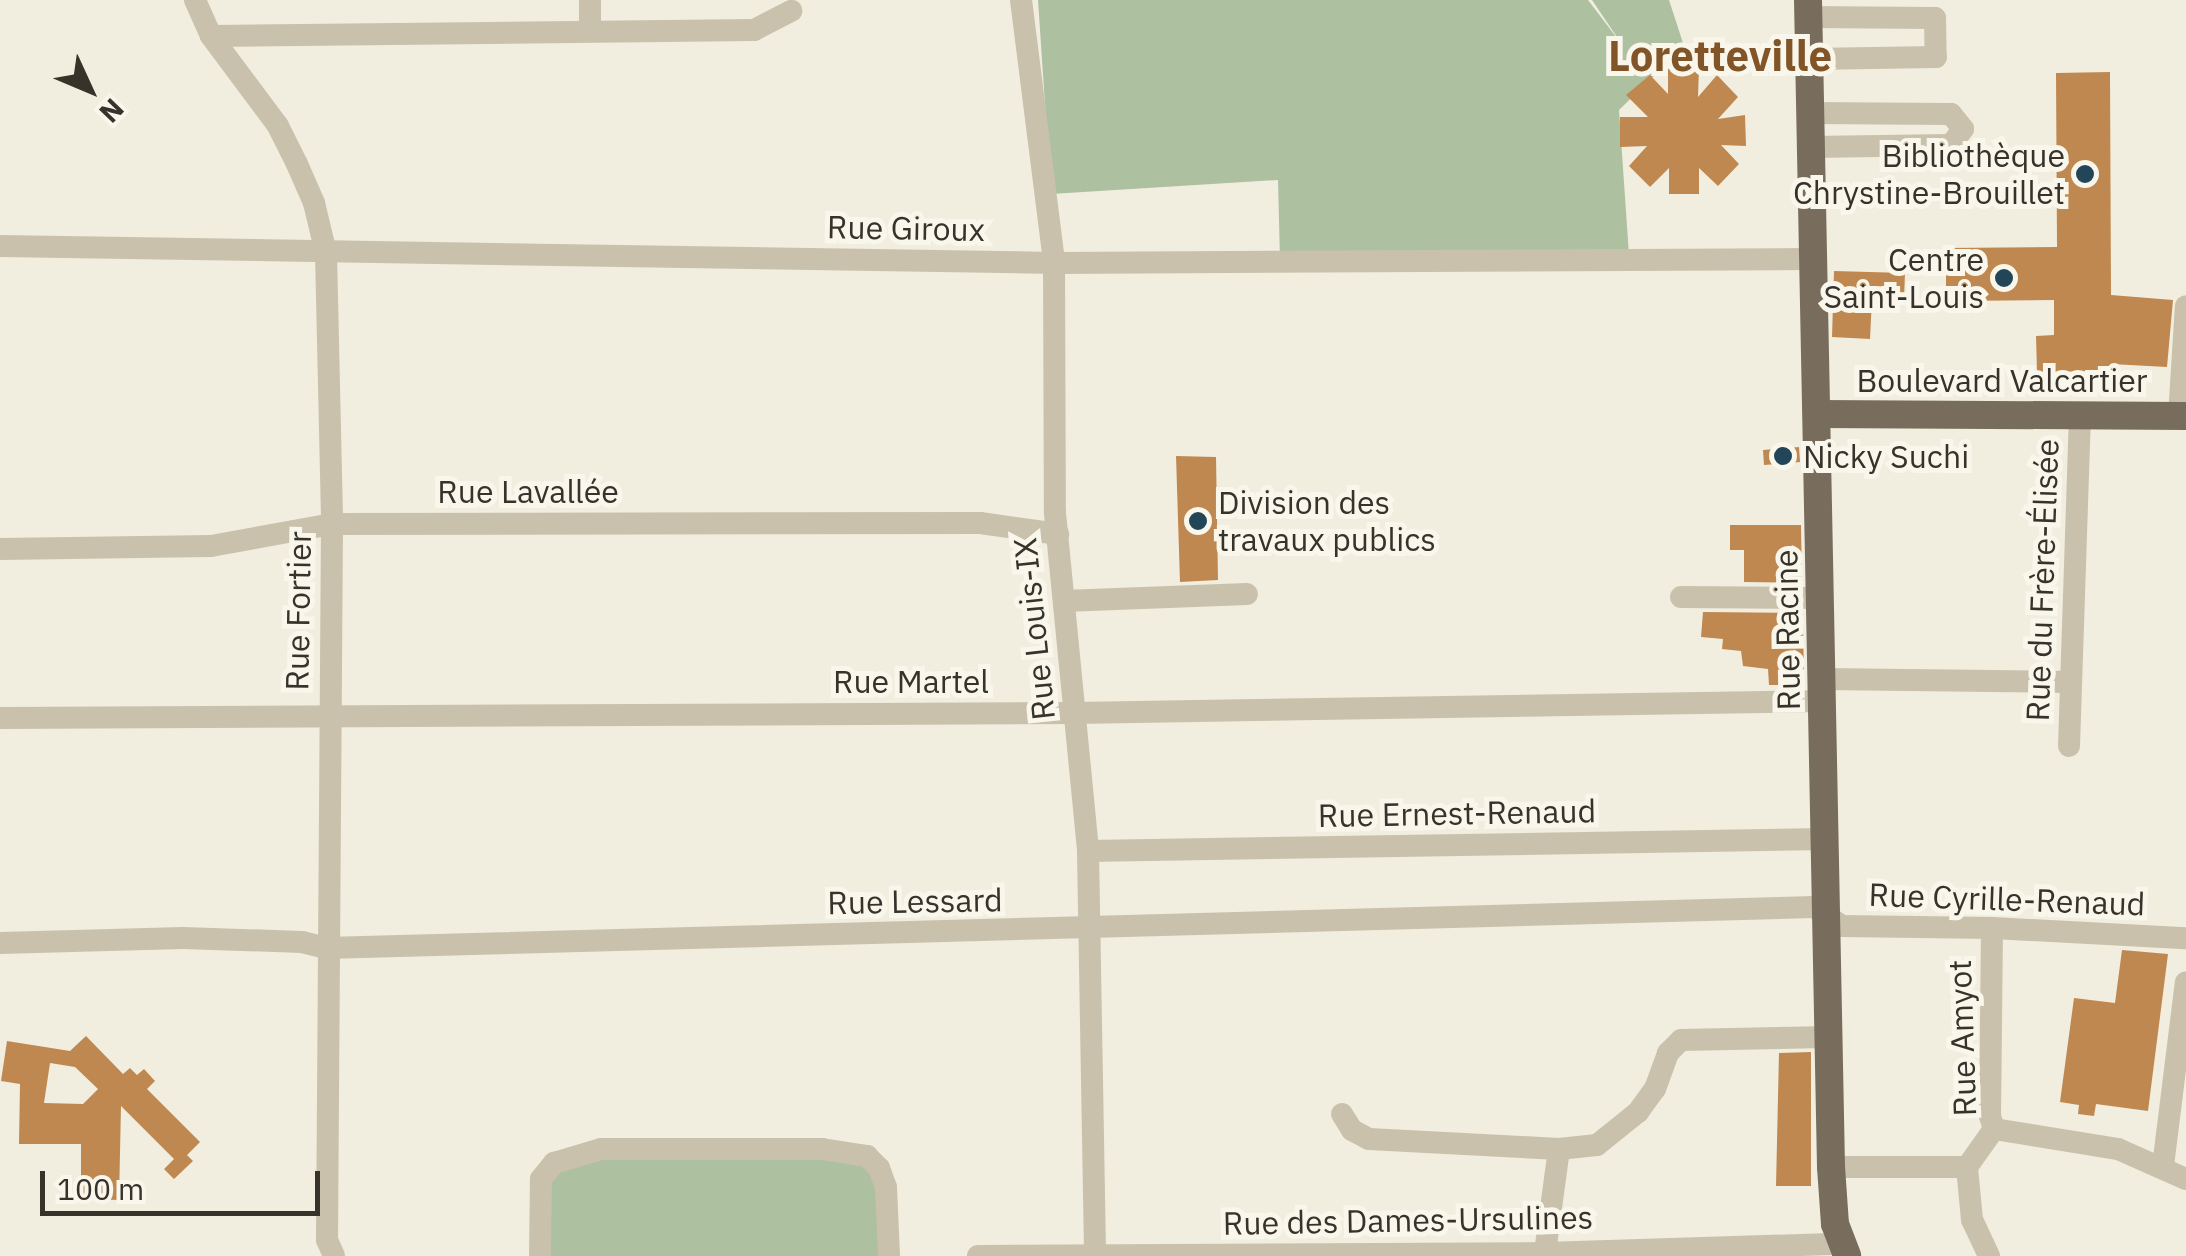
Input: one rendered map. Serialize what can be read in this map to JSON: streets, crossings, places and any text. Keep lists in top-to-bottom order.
{
  "streets": {
    "main road": ["Boulevard Valcartier", "Rue Racine"],
    "street": [
      "Rue Giroux",
      "Rue Lavallée",
      "Rue du Frère-Élisée",
      "Rue Fortier",
      "Rue Louis-IX",
      "Rue Martel",
      "Rue Ernest-Renaud",
      "Rue Cyrille-Renaud",
      "Rue Lessard",
      "Rue Amyot",
      "Rue des Dames-Ursulines"
    ]
  },
  "crossings": [
    ["Rue Giroux", "Rue Fortier"],
    ["Rue Giroux", "Rue Louis-IX"],
    ["Rue Giroux", "Rue Racine"],
    ["Boulevard Valcartier", "Rue du Frère-Élisée"],
    ["Boulevard Valcartier", "Rue Racine"],
    ["Rue Lavallée", "Rue Fortier"],
    ["Rue Lavallée", "Rue Louis-IX"],
    ["Rue du Frère-Élisée", "Rue Martel"],
    ["Rue Fortier", "Rue Martel"],
    ["Rue Fortier", "Rue Lessard"],
    ["Rue Louis-IX", "Rue Martel"],
    ["Rue Louis-IX", "Rue Ernest-Renaud"],
    ["Rue Louis-IX", "Rue Lessard"],
    ["Rue Louis-IX", "Rue des Dames-Ursulines"],
    ["Rue Racine", "Rue Martel"],
    ["Rue Racine", "Rue Ernest-Renaud"],
    ["Rue Racine", "Rue Cyrille-Renaud"],
    ["Rue Racine", "Rue Lessard"],
    ["Rue Racine", "Rue des Dames-Ursulines"],
    ["Rue Cyrille-Renaud", "Rue Lessard"],
    ["Rue Cyrille-Renaud", "Rue Amyot"]
  ],
  "districts": ["Loretteville"],
  "places": [
    "Bibliothèque Chrystine-Brouillet",
    "Centre Saint-Louis",
    "Nicky Suchi",
    "Division des travaux publics"
  ],
  "scale_bar": "100 m",
  "north": "bottom right"
}
